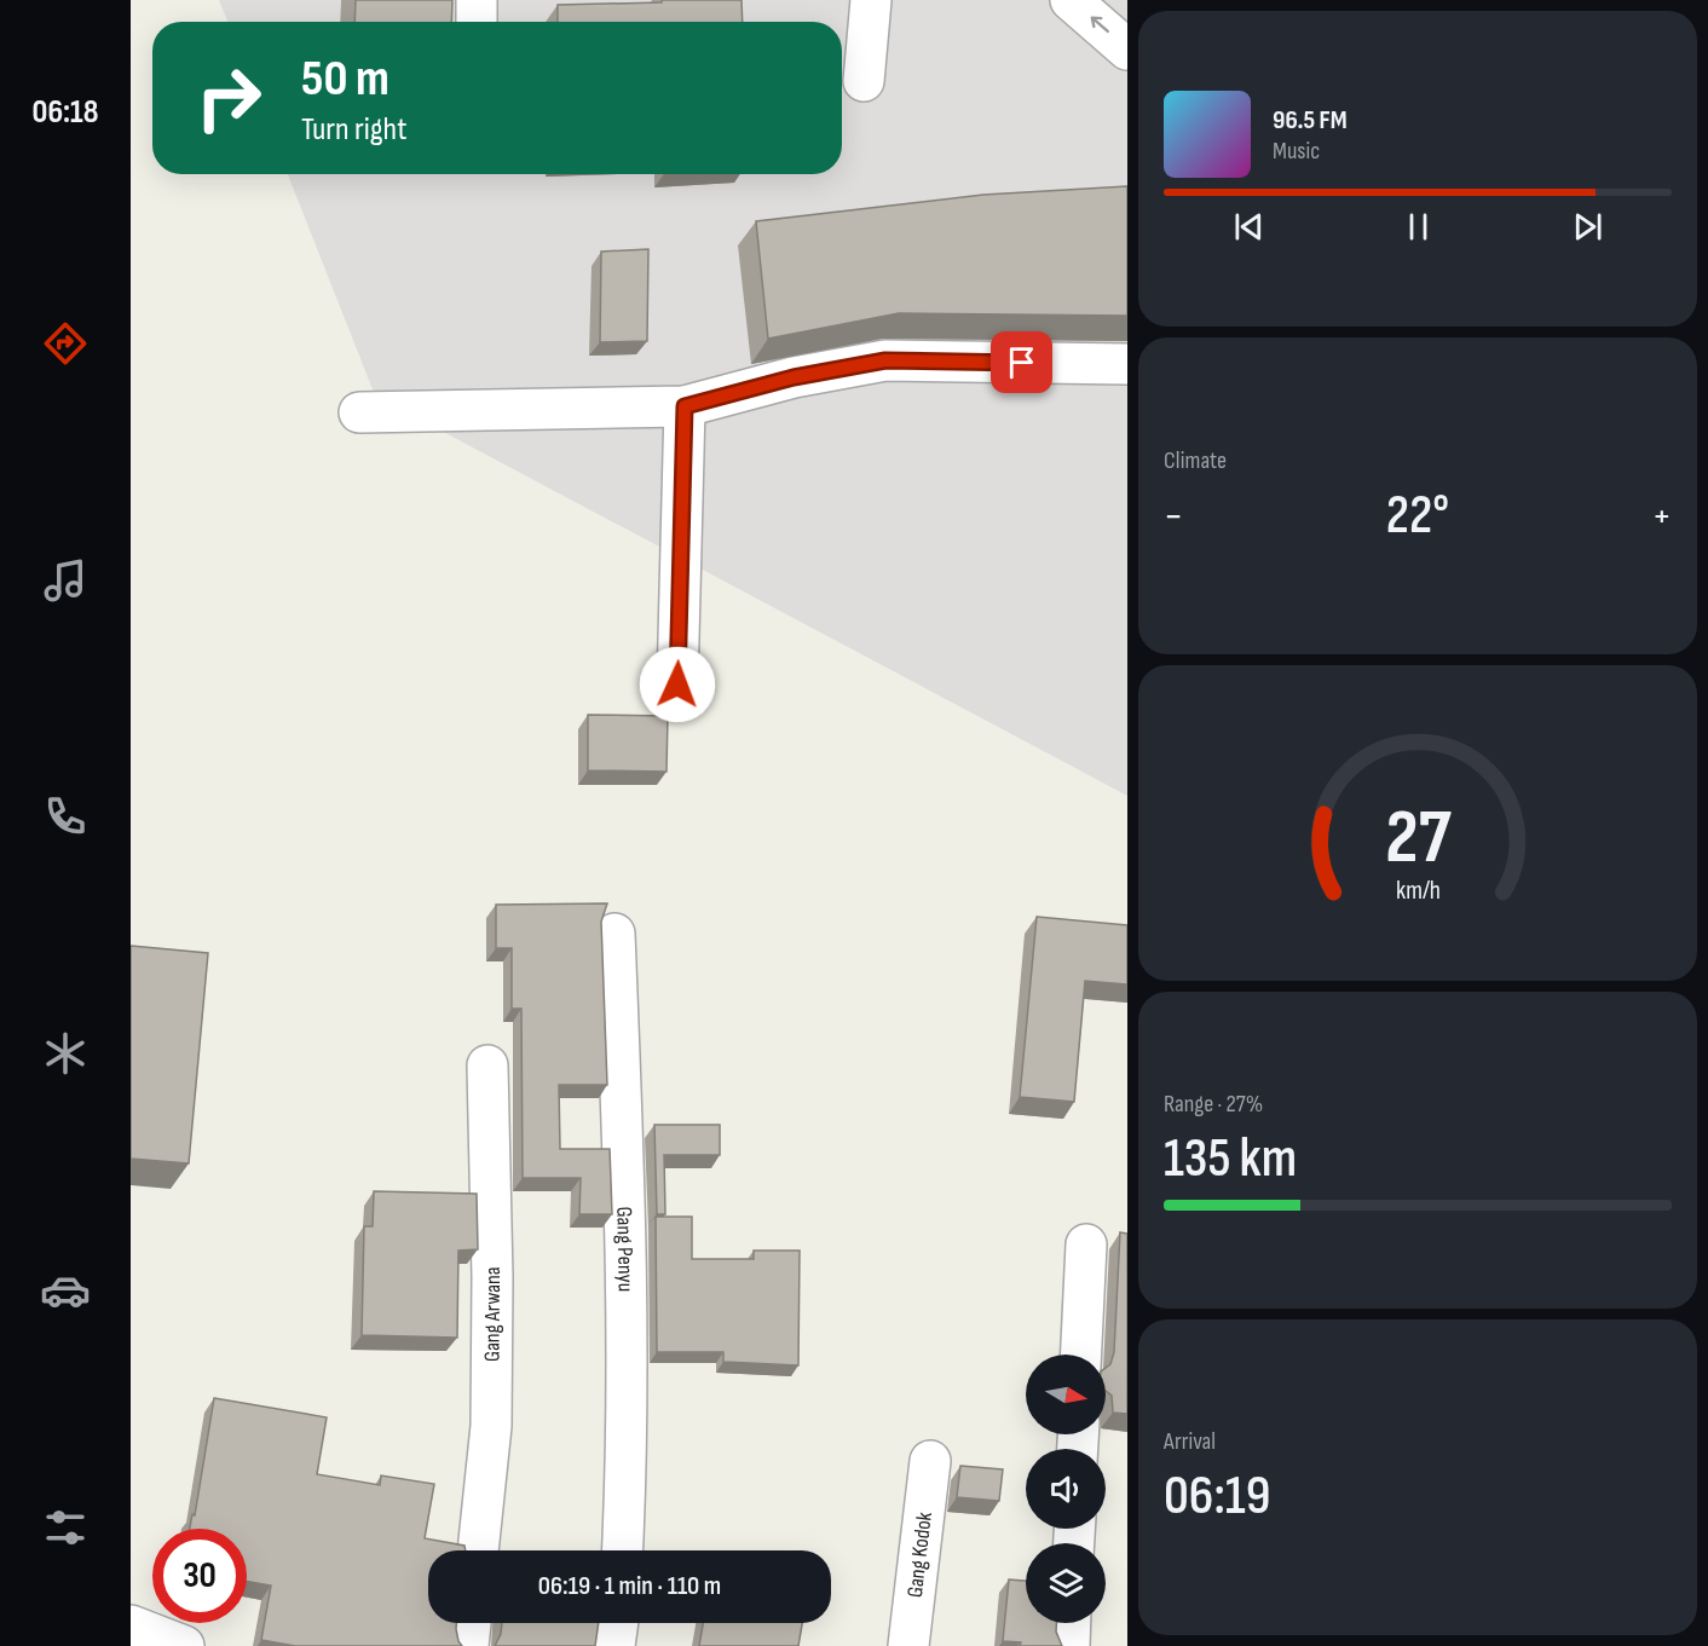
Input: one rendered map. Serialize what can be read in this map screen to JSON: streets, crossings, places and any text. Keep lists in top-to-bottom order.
{
  "streets": {
    "street": ["Gang Penyu", "Gang Arwana", "Gang Kodok"]
  },
  "north": "right",
  "page": {
    "tabs": "06:18",
    "turn": ["50 m", "Turn right"],
    "song": ["96.5 FM", "Music"],
    "tile": [
      "Climate",
      ["Range · 27%", "135 km"],
      ["Arrival", "06:19"]
    ],
    "heat": ["−", "22°", "+"],
    "limit": "30",
    "trip": "06:19 · 1 min · 110 m",
    "gauge": ["27", "km/h"]
  }
}
